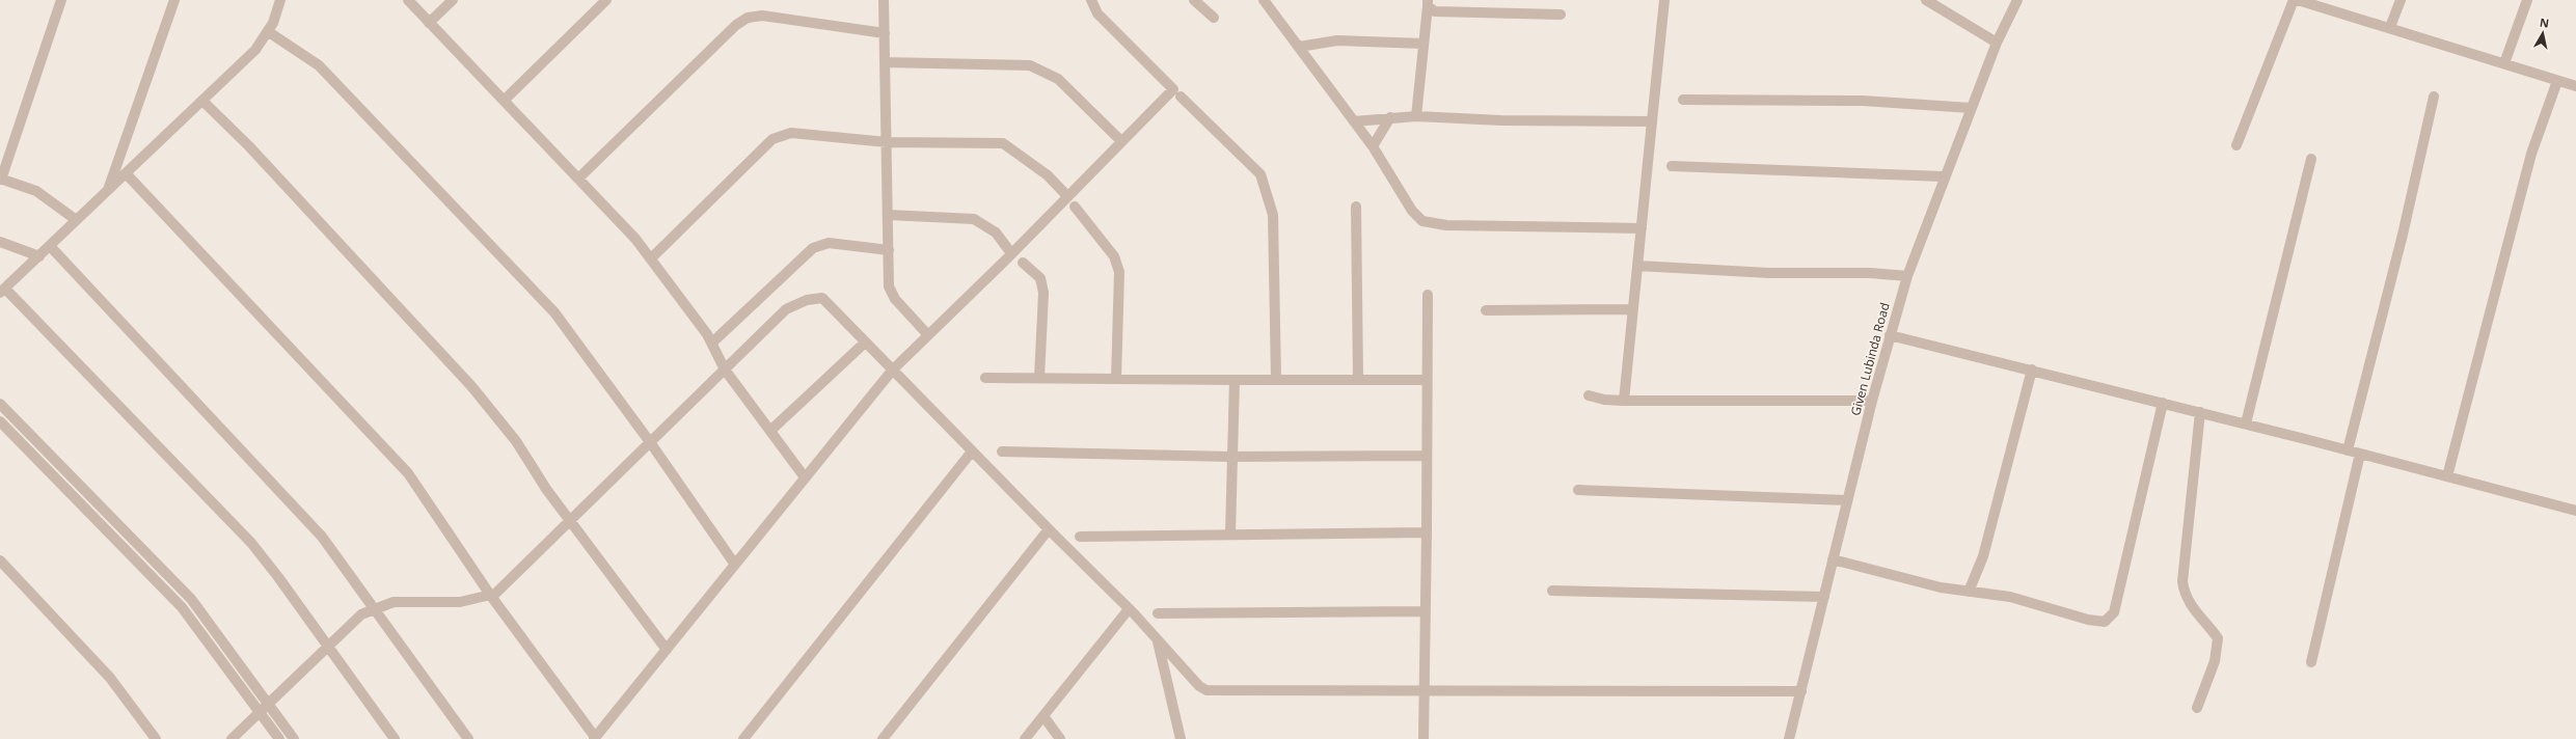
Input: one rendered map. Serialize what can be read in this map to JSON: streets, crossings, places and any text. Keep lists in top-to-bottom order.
{
  "streets": {
    "street": ["Given Lubinda Road"]
  },
  "north": "top"
}
